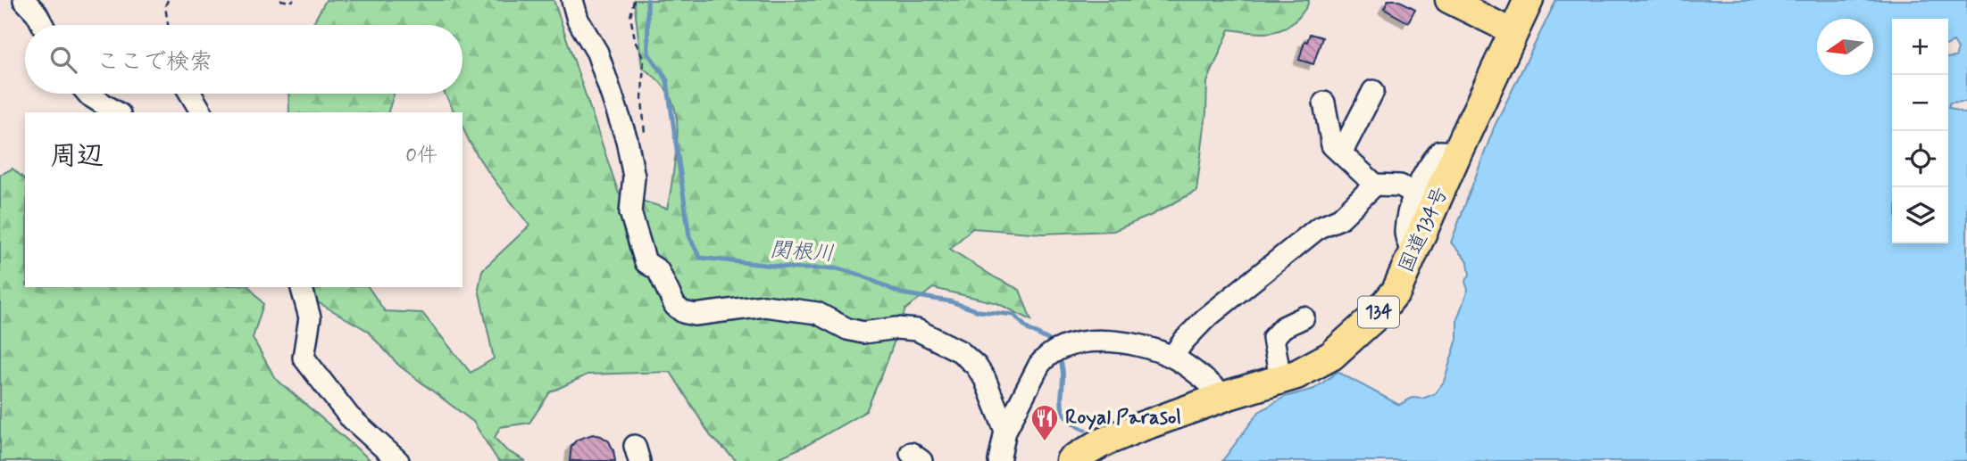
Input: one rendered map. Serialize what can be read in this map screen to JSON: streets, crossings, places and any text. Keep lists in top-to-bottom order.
{
  "streets": {
    "highway": ["国道134号", "134"]
  },
  "water": ["関根川"],
  "places": {
    "restaurant": ["Royal Parasol"]
  },
  "north": "left",
  "page": {
    "map_buttons": ["+", "−"],
    "search": "ここで検索",
    "heading": ["周辺", "0件"]
  }
}
